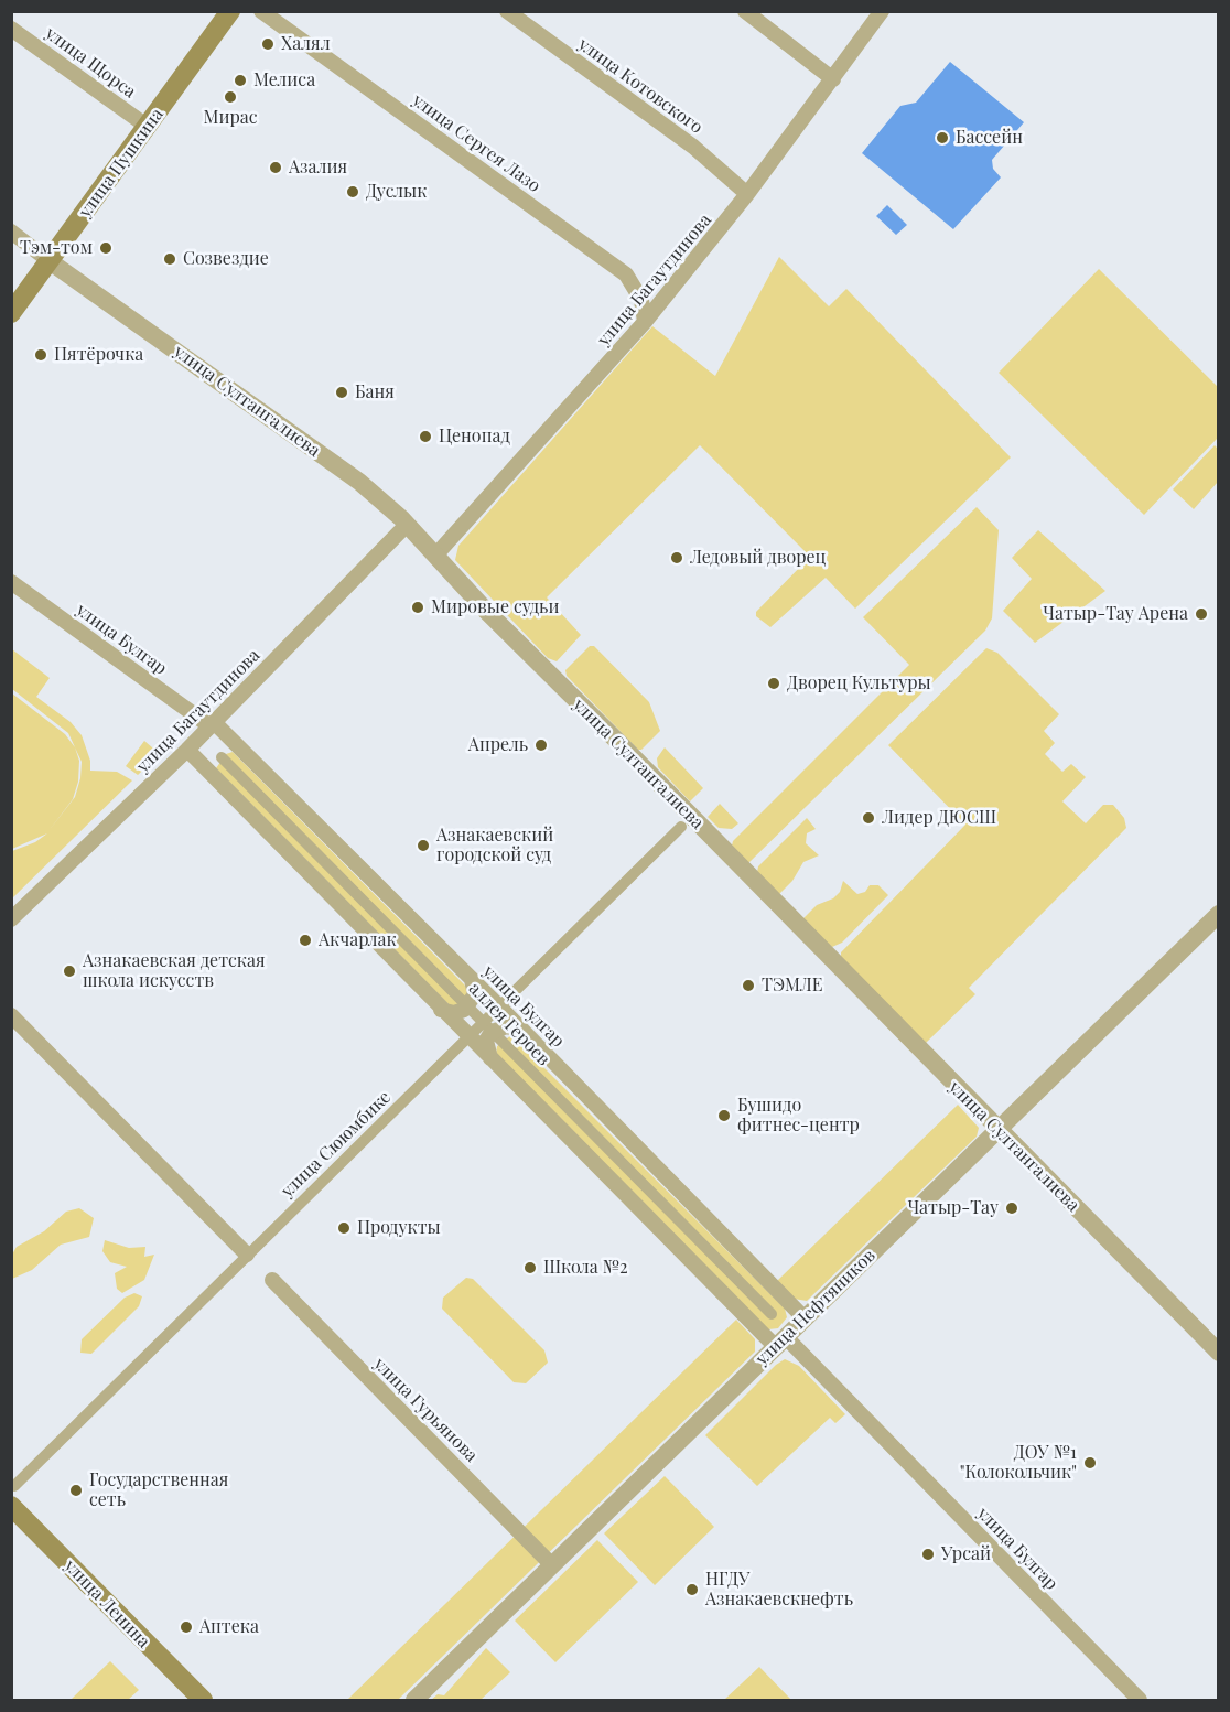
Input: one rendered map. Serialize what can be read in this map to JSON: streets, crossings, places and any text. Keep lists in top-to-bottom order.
{
  "streets": {
    "main road": ["улица Пушкина", "улица Ленина"],
    "street": [
      "улица Щорса",
      "улица Котовского",
      "улица Сергея Лазо",
      "улица Багаутдинова",
      "улица Султангалиева",
      "улица Булгар",
      "аллея Героев",
      "улица Сююмбике",
      "улица Нефтяников",
      "улица Гурьянова"
    ]
  },
  "crossings": [
    ["улица Щорса", "улица Пушкина"],
    ["улица Котовского", "улица Багаутдинова"],
    ["улица Сергея Лазо", "улица Багаутдинова"],
    ["улица Пушкина", "улица Султангалиева"],
    ["улица Багаутдинова", "улица Султангалиева"],
    ["улица Багаутдинова", "улица Булгар"],
    ["улица Султангалиева", "улица Нефтяников"],
    ["улица Булгар", "улица Сююмбике"],
    ["улица Булгар", "улица Нефтяников"],
    ["аллея Героев", "улица Сююмбике"],
    ["улица Нефтяников", "улица Гурьянова"]
  ],
  "places": [
    "Халял",
    "Мелиса",
    "Мирас",
    "Бассейн",
    "Азалия",
    "Дуслык",
    "Тэм-том",
    "Созвездие",
    "Пятёрочка",
    "Баня",
    "Ценопад",
    "Ледовый дворец",
    "Мировые судьи",
    "Чатыр-Тау Арена",
    "Дворец Культуры",
    "Апрель",
    "Лидер ДЮСШ",
    "Азнакаевский городской суд",
    "Акчарлак",
    "Азнакаевская детская школа искусств",
    "ТЭМЛЕ",
    "Бушидо фитнес-центр",
    "Чатыр-Тау",
    "Продукты",
    "Школа №2",
    "ДОУ №1 \"Колокольчик\"",
    "Государственная сеть",
    "Урсай",
    "НГДУ Азнакаевскнефть",
    "Аптека"
  ]
}
